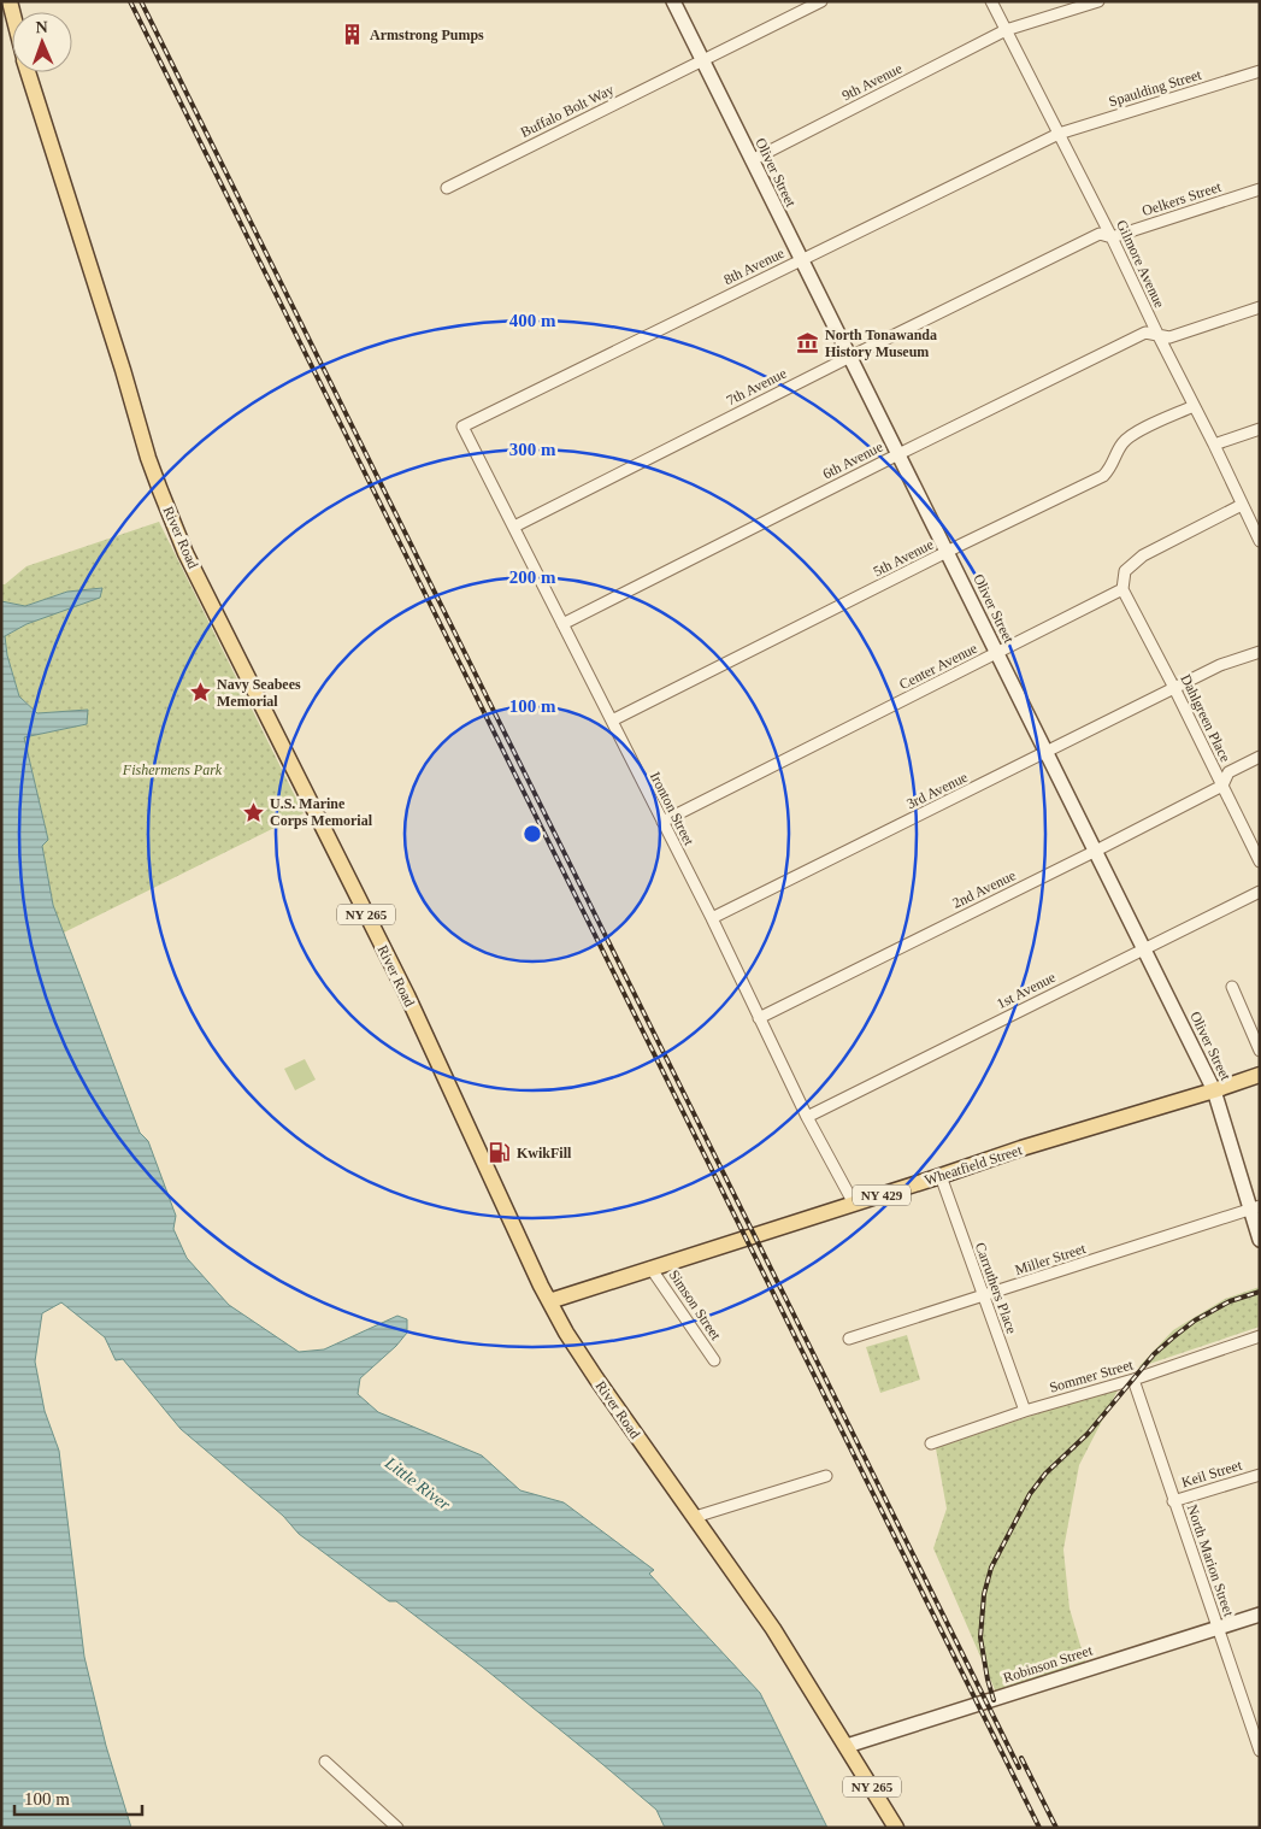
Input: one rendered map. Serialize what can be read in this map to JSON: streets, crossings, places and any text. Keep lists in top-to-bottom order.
{
  "streets": {
    "main road": [
      "Oliver Street",
      "River Road",
      "NY 265",
      "Wheatfield Street",
      "NY 429",
      "Robinson Street"
    ],
    "street": [
      "9th Avenue",
      "Spaulding Street",
      "Buffalo Bolt Way",
      "Oelkers Street",
      "Gilmore Avenue",
      "8th Avenue",
      "7th Avenue",
      "6th Avenue",
      "5th Avenue",
      "Center Avenue",
      "Dahlgreen Place",
      "3rd Avenue",
      "Ironton Street",
      "2nd Avenue",
      "1st Avenue",
      "Miller Street",
      "Carruthers Place",
      "Simson Street",
      "Sommer Street",
      "Keil Street",
      "North Marion Street"
    ]
  },
  "crossings": [
    ["9th Avenue", "Oliver Street"],
    ["9th Avenue", "Gilmore Avenue"],
    ["Spaulding Street", "Gilmore Avenue"],
    ["Spaulding Street", "8th Avenue"],
    ["Buffalo Bolt Way", "Oliver Street"],
    ["Oliver Street", "8th Avenue"],
    ["Oliver Street", "7th Avenue"],
    ["Oliver Street", "6th Avenue"],
    ["Oliver Street", "5th Avenue"],
    ["Oliver Street", "Center Avenue"],
    ["Oliver Street", "3rd Avenue"],
    ["Oliver Street", "2nd Avenue"],
    ["Oliver Street", "1st Avenue"],
    ["Oliver Street", "Wheatfield Street"],
    ["Oliver Street", "Miller Street"],
    ["Oelkers Street", "Gilmore Avenue"],
    ["Oelkers Street", "7th Avenue"],
    ["Gilmore Avenue", "8th Avenue"],
    ["Gilmore Avenue", "7th Avenue"],
    ["Gilmore Avenue", "6th Avenue"],
    ["Gilmore Avenue", "5th Avenue"],
    ["8th Avenue", "Ironton Street"],
    ["7th Avenue", "Ironton Street"],
    ["6th Avenue", "Ironton Street"],
    ["River Road", "Wheatfield Street"],
    ["River Road", "Robinson Street"],
    ["5th Avenue", "Ironton Street"],
    ["Center Avenue", "Dahlgreen Place"],
    ["Center Avenue", "Ironton Street"],
    ["Dahlgreen Place", "3rd Avenue"],
    ["Dahlgreen Place", "2nd Avenue"],
    ["3rd Avenue", "Ironton Street"],
    ["Ironton Street", "2nd Avenue"],
    ["Ironton Street", "1st Avenue"],
    ["Ironton Street", "Wheatfield Street"],
    ["Wheatfield Street", "Carruthers Place"],
    ["Wheatfield Street", "Simson Street"],
    ["Miller Street", "Carruthers Place"],
    ["Carruthers Place", "Sommer Street"],
    ["Sommer Street", "North Marion Street"],
    ["Keil Street", "North Marion Street"],
    ["North Marion Street", "Robinson Street"]
  ],
  "water": ["Little River"],
  "parks": ["Fishermens Park"],
  "places": {
    "building": ["Armstrong Pumps"],
    "museum": ["North Tonawanda History Museum"],
    "place": ["Navy Seabees Memorial", "U.S. Marine Corps Memorial"],
    "fuel station": ["KwikFill"]
  },
  "scale_bar": "100 m",
  "north": "top",
  "rings": [
    "400 m",
    "300 m",
    "200 m",
    "100 m"
  ]
}
